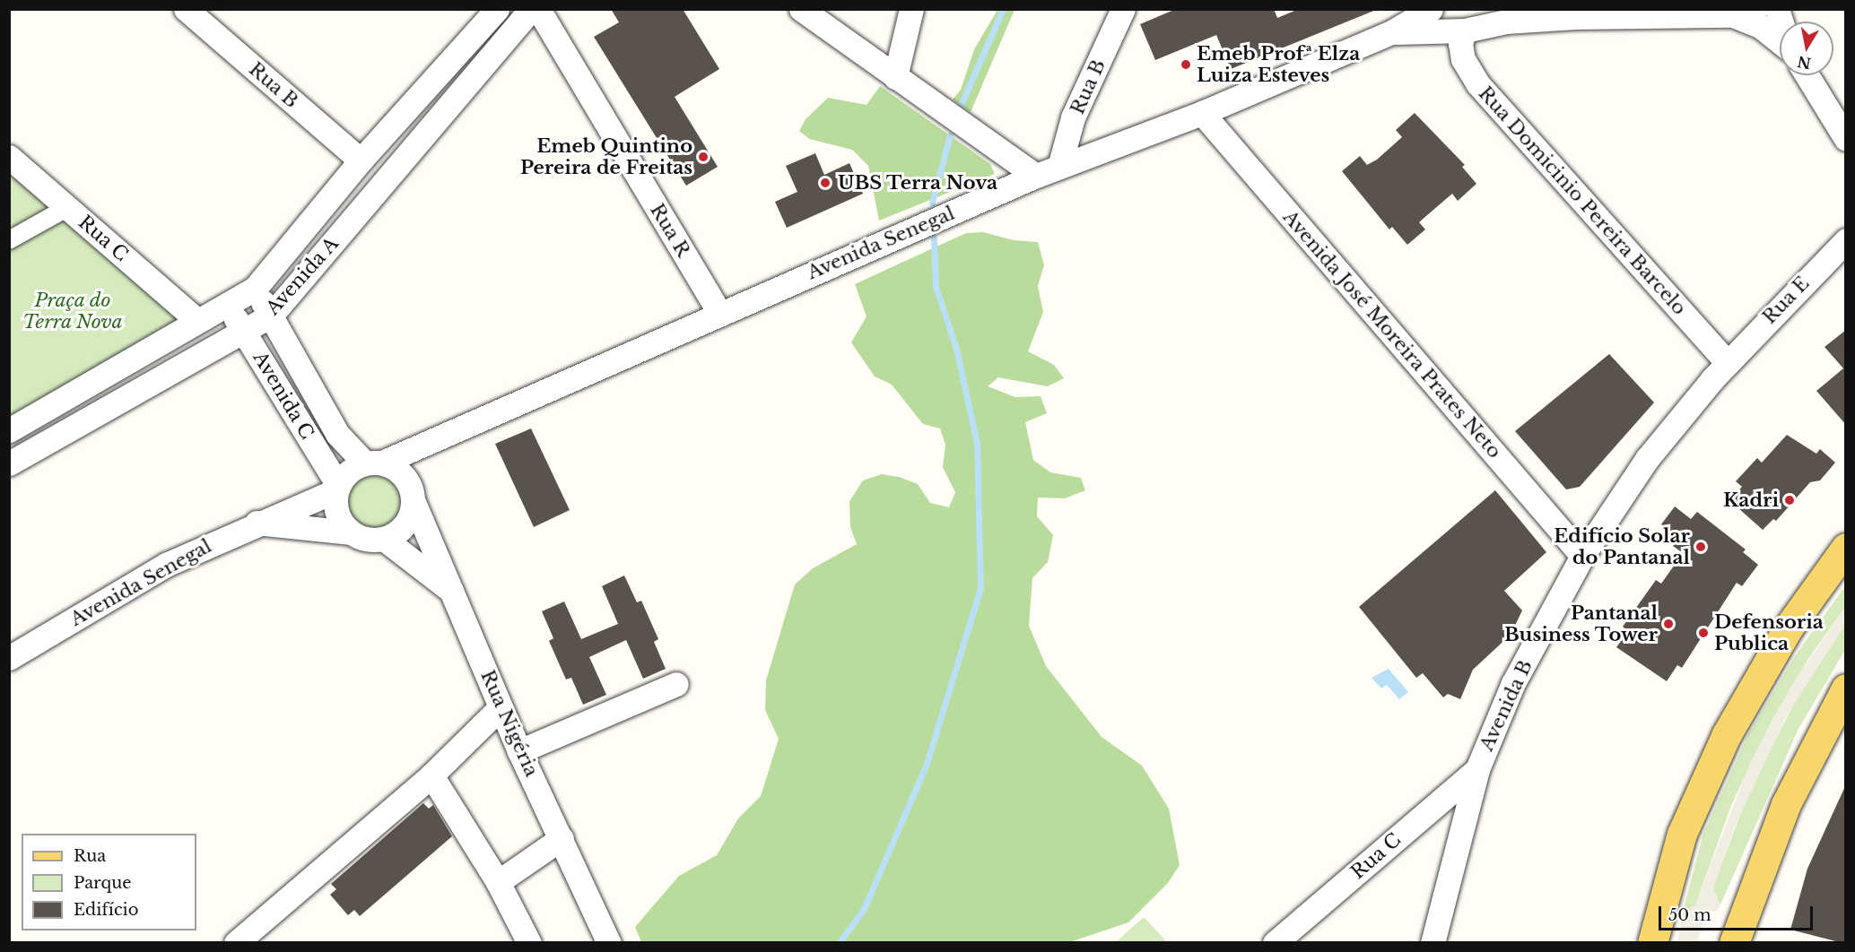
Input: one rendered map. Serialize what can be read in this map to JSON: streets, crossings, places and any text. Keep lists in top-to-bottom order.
{
  "streets": {
    "street": [
      "Rua B",
      "Rua Domicinio Pereira Barcelo",
      "Rua R",
      "Rua C",
      "Avenida Senegal",
      "Avenida A",
      "Rua E",
      "Avenida José Moreira Prates Neto",
      "Avenida C",
      "Avenida B",
      "Rua Nigéria"
    ]
  },
  "crossings": [
    ["Rua B", "Avenida Senegal"],
    ["Rua B", "Avenida A"],
    ["Rua Domicinio Pereira Barcelo", "Avenida Senegal"],
    ["Rua Domicinio Pereira Barcelo", "Rua E"],
    ["Rua Domicinio Pereira Barcelo", "Avenida B"],
    ["Rua R", "Avenida Senegal"],
    ["Rua C", "Avenida A"],
    ["Rua C", "Avenida B"],
    ["Avenida Senegal", "Avenida José Moreira Prates Neto"],
    ["Avenida Senegal", "Avenida C"],
    ["Avenida Senegal", "Rua Nigéria"],
    ["Avenida A", "Avenida C"],
    ["Rua E", "Avenida B"],
    ["Avenida José Moreira Prates Neto", "Avenida B"],
    ["Avenida C", "Rua Nigéria"]
  ],
  "parks": ["Praça do Terra Nova"],
  "places": [
    "Emeb Profª Elza Luiza Esteves",
    "Emeb Quintino Pereira de Freitas",
    "UBS Terra Nova",
    "Kadri",
    "Edifício Solar do Pantanal",
    "Pantanal Business Tower",
    "Defensoria Publica"
  ],
  "legend": ["Rua", "Parque", "Edifício"],
  "scale_bar": "50 m",
  "north": "bottom"
}
